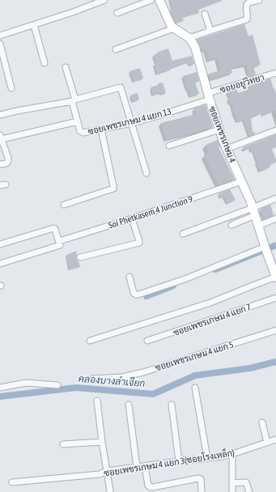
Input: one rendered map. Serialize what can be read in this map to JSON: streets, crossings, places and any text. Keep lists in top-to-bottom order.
{
  "streets": {
    "street": [
      "ซอยอยู่วิทยา",
      "ซอยเพชรเกษม 4 แยก 13",
      "ซอยเพชรเกษม 4",
      "Soi Phetkasem 4 Junction 9",
      "ซอยเพชรเกษม 4 แยก 7",
      "ซอยเพชรเกษม 4 แยก 5",
      "ซอยเพชรเกษม 4 แยก 3(ซอยโรงเหล็ก)"
    ]
  },
  "crossings": [
    ["ซอยอยู่วิทยา", "ซอยเพชรเกษม 4 แยก 13"],
    ["ซอยอยู่วิทยา", "ซอยเพชรเกษม 4"],
    ["ซอยเพชรเกษม 4 แยก 13", "ซอยเพชรเกษม 4"],
    ["ซอยเพชรเกษม 4", "Soi Phetkasem 4 Junction 9"]
  ],
  "water": ["คลองบางลำเจียก"]
}
